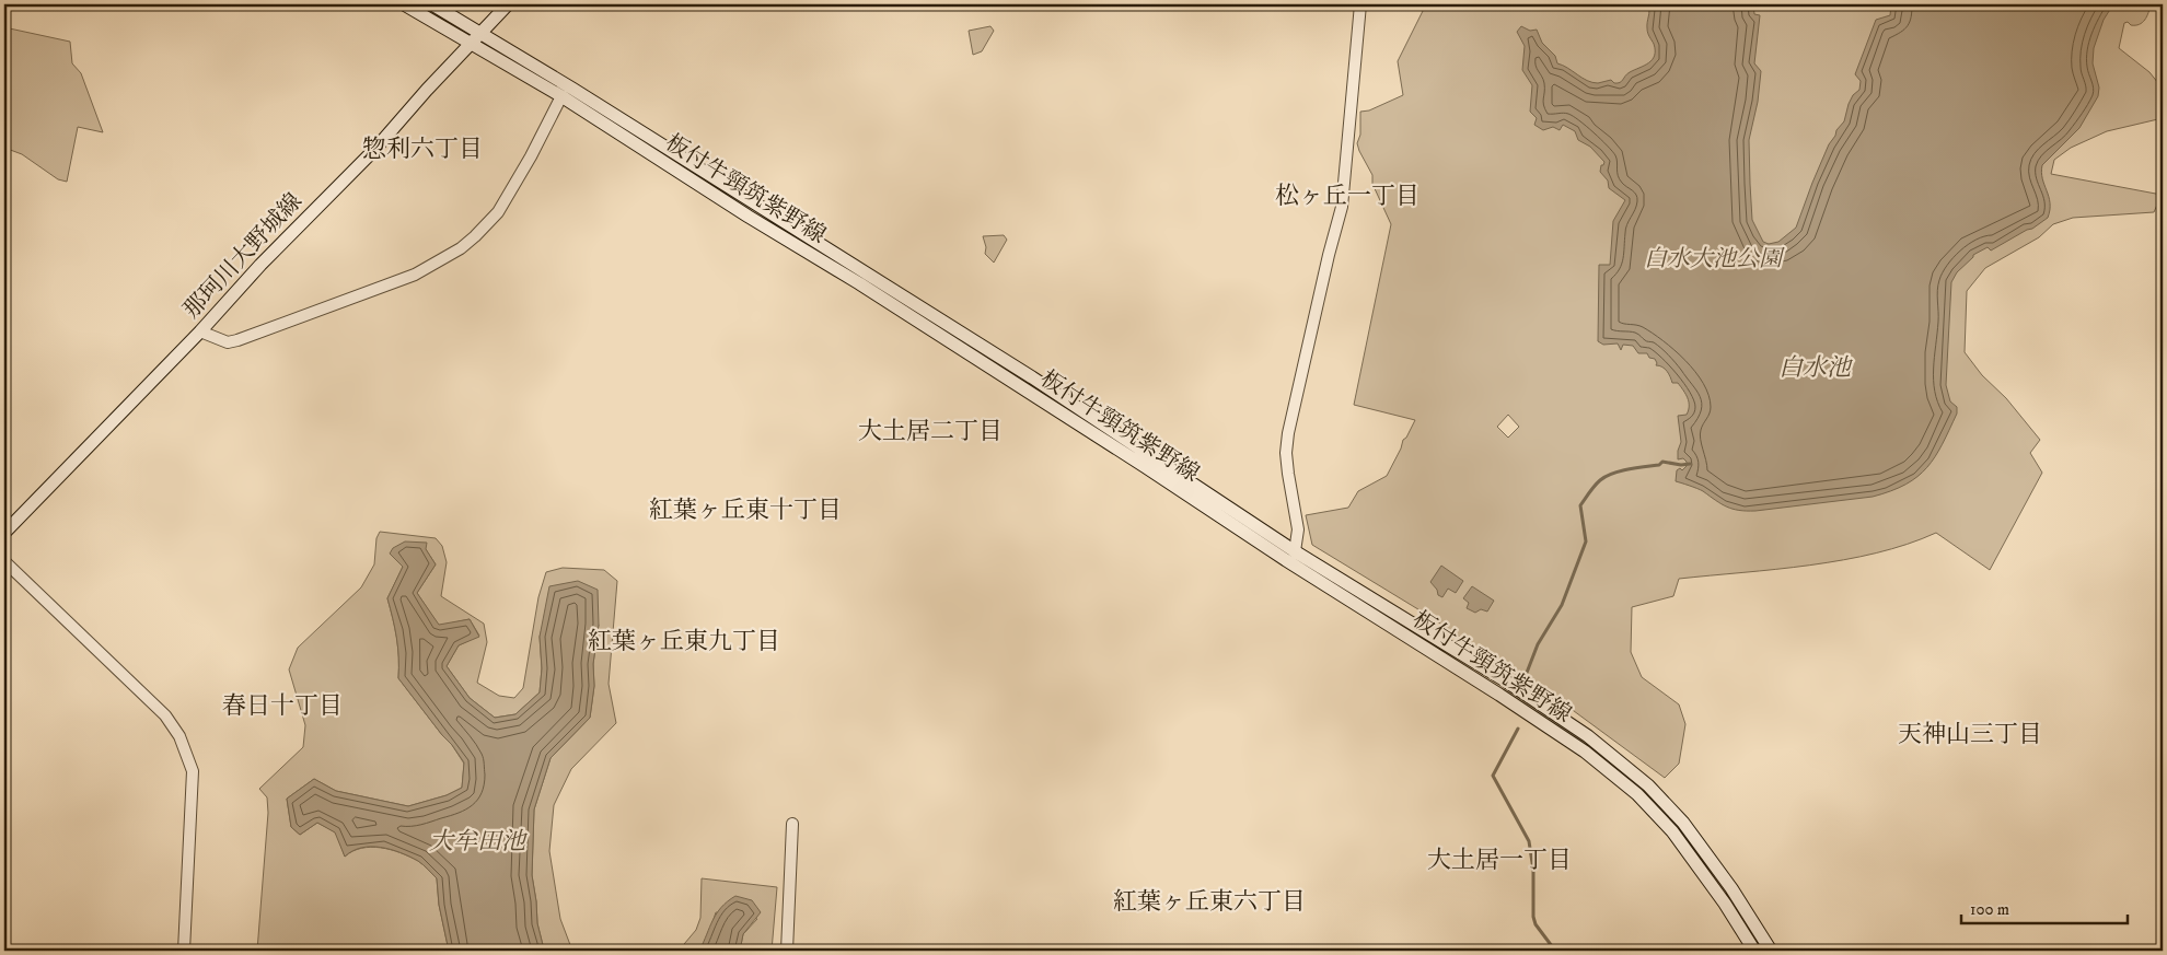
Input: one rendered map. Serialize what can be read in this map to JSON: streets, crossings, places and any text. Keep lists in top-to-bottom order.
{
  "streets": {
    "main road": ["板付牛頸筑紫野線", "那珂川大野城線"]
  },
  "crossings": [
    ["板付牛頸筑紫野線", "那珂川大野城線"]
  ],
  "districts": [
    "惣利六丁目",
    "松ヶ丘一丁目",
    "大土居二丁目",
    "紅葉ヶ丘東十丁目",
    "紅葉ヶ丘東九丁目",
    "春日十丁目",
    "天神山三丁目",
    "大土居一丁目",
    "紅葉ヶ丘東六丁目"
  ],
  "water": ["白水池", "大牟田池"],
  "parks": ["白水大池公園"],
  "scale_bar": "100 m"
}
